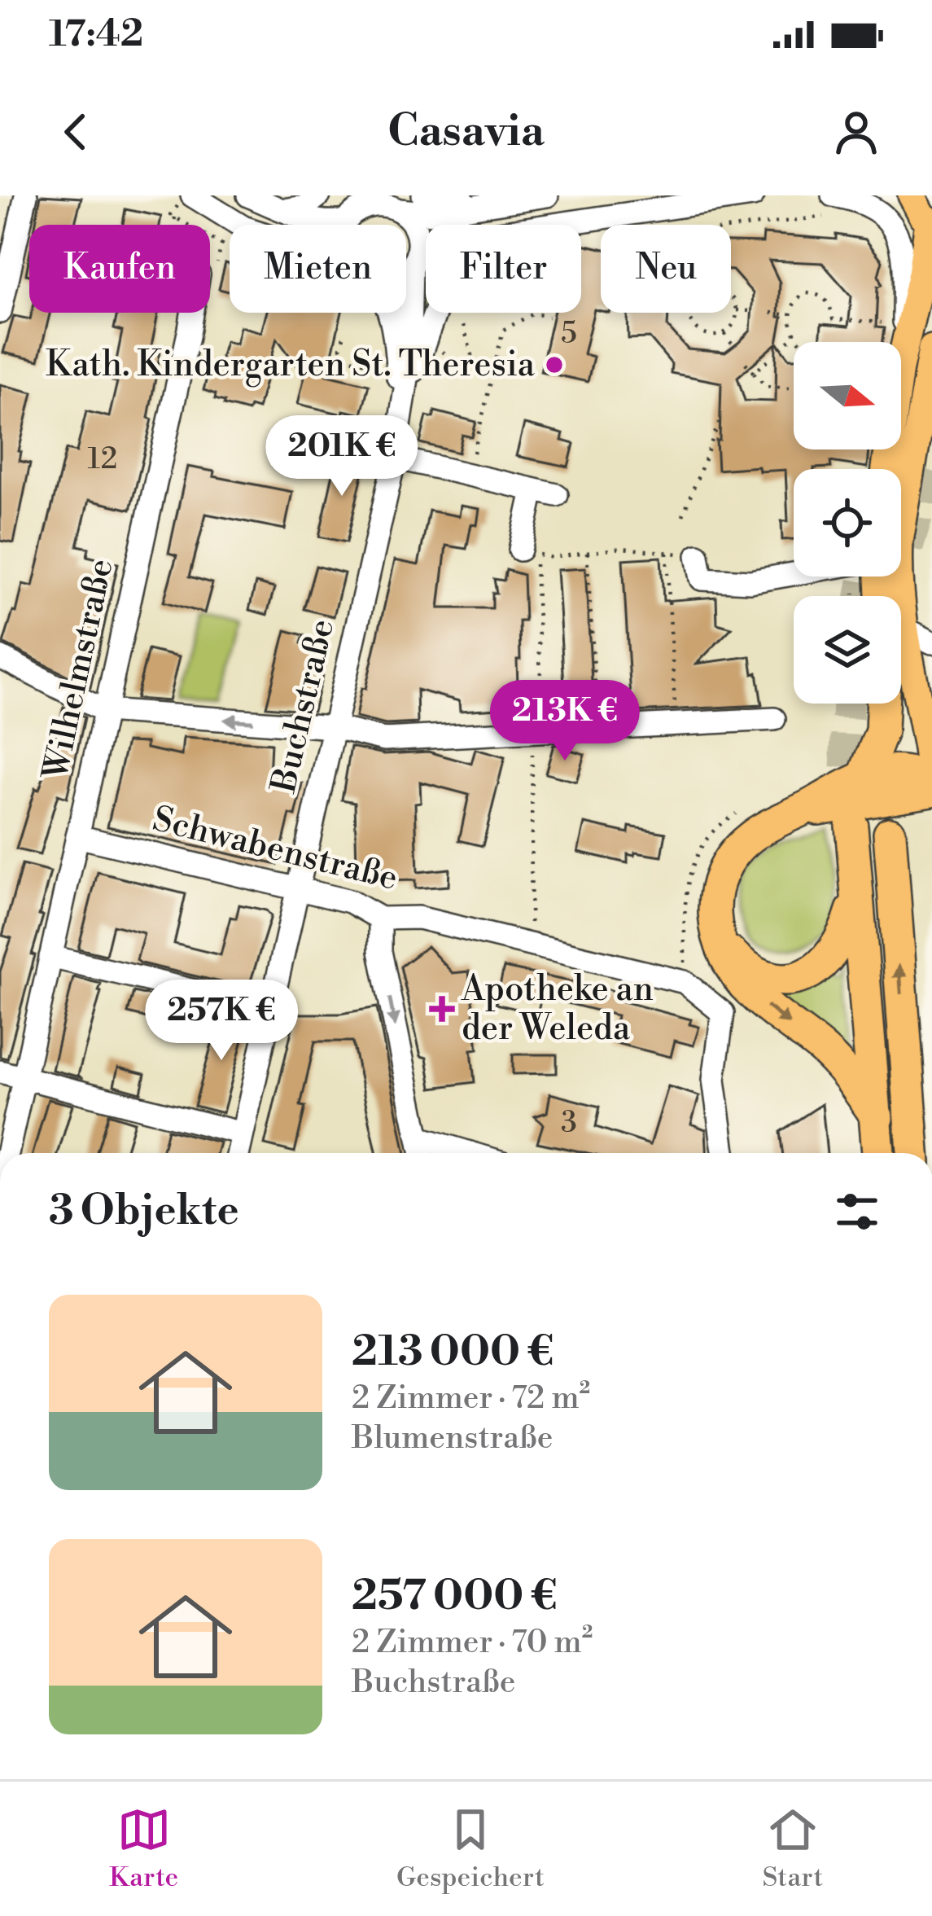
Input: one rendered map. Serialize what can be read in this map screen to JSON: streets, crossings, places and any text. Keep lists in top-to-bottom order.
{
  "streets": {
    "street": ["Wilhelmstraße", "Buchstraße", "Schwabenstraße"]
  },
  "crossings": [
    ["Wilhelmstraße", "Schwabenstraße"],
    ["Buchstraße", "Schwabenstraße"]
  ],
  "places": {
    "other": ["Kath. Kindergarten St. Theresia"],
    "health": ["Apotheke an der Weleda"]
  },
  "house_numbers": ["5", "12", "3"],
  "north": "right",
  "page": {
    "status": "17:42",
    "header": "Casavia",
    "chip": [
      "Kaufen",
      "Mieten",
      "Filter",
      "Neu"
    ],
    "price": ["201K €", "213K €", "257K €"],
    "heading": "3 Objekte",
    "list": [
      {
        "name": "213 000 €",
        "note": "2 Zimmer · 72 m² · Blumenstraße"
      },
      {
        "name": "257 000 €",
        "note": "2 Zimmer · 70 m² · Buchstraße"
      }
    ],
    "tabs": ["Karte", "Gespeichert", "Start"]
  }
}
